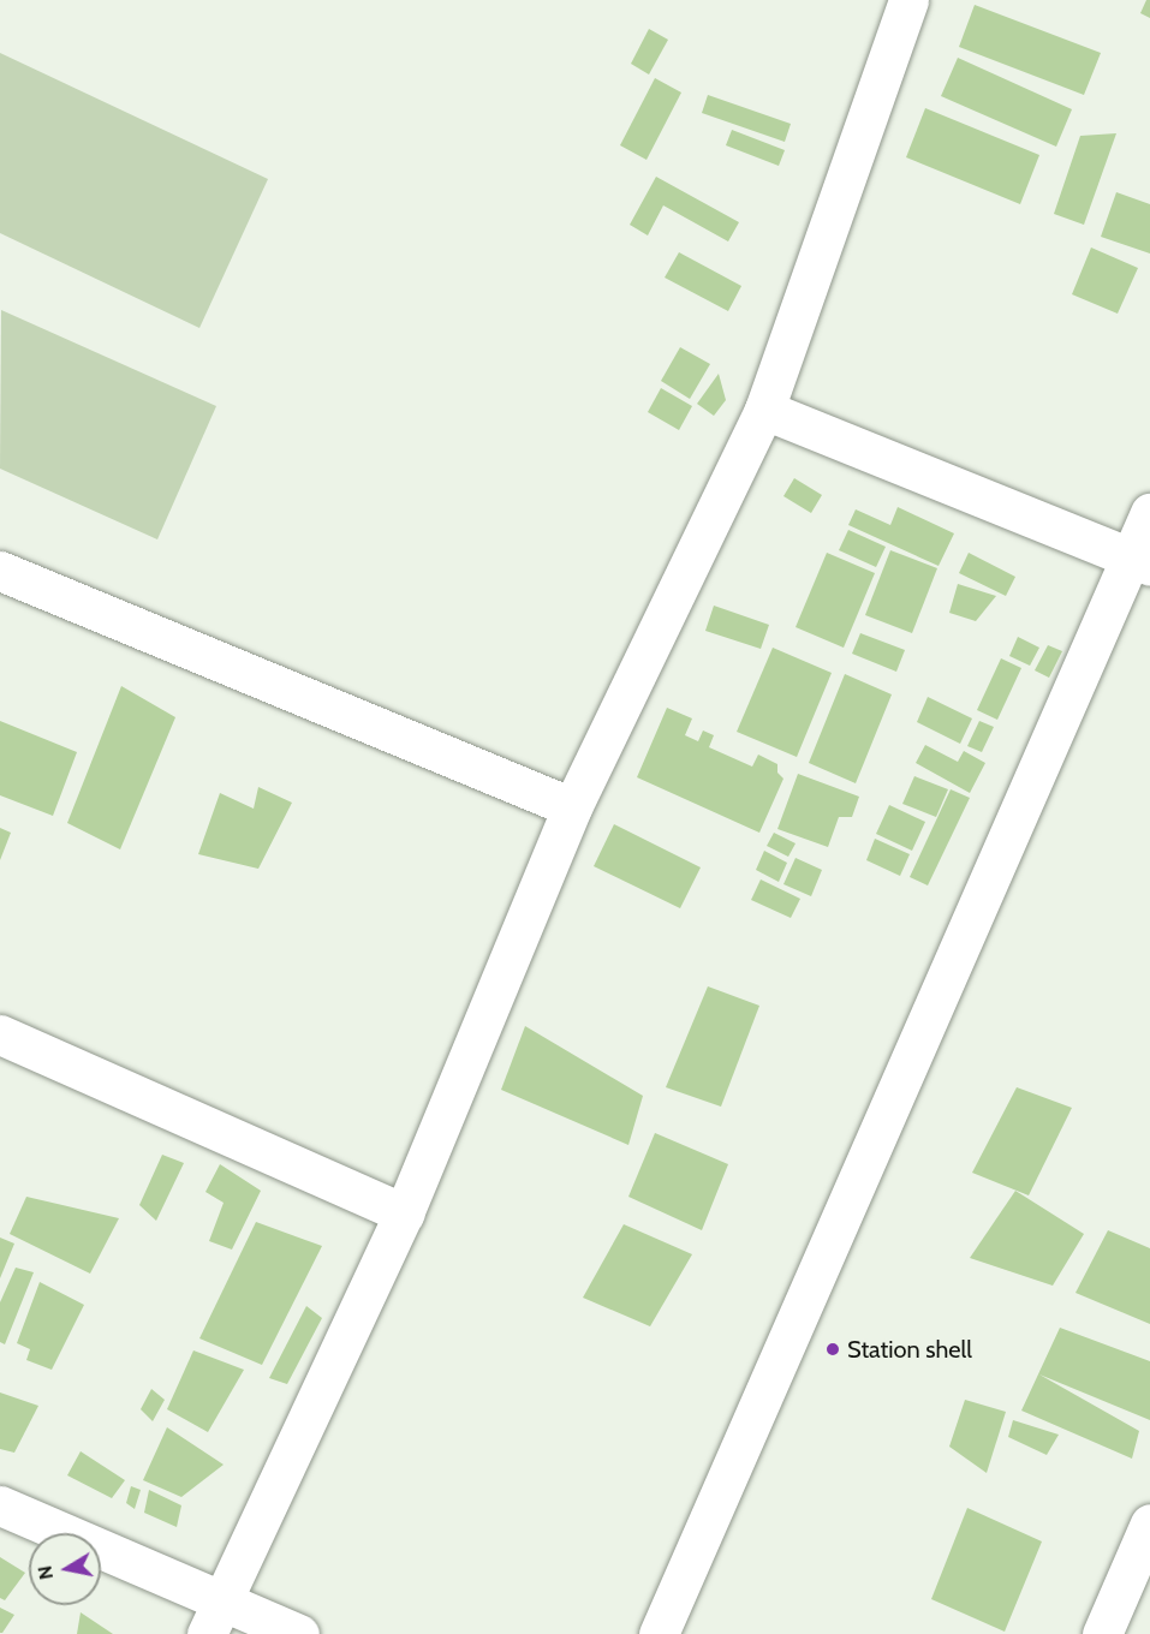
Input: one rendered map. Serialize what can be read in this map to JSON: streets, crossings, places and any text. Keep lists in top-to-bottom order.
{
  "places": ["Station shell"],
  "north": "left"
}
